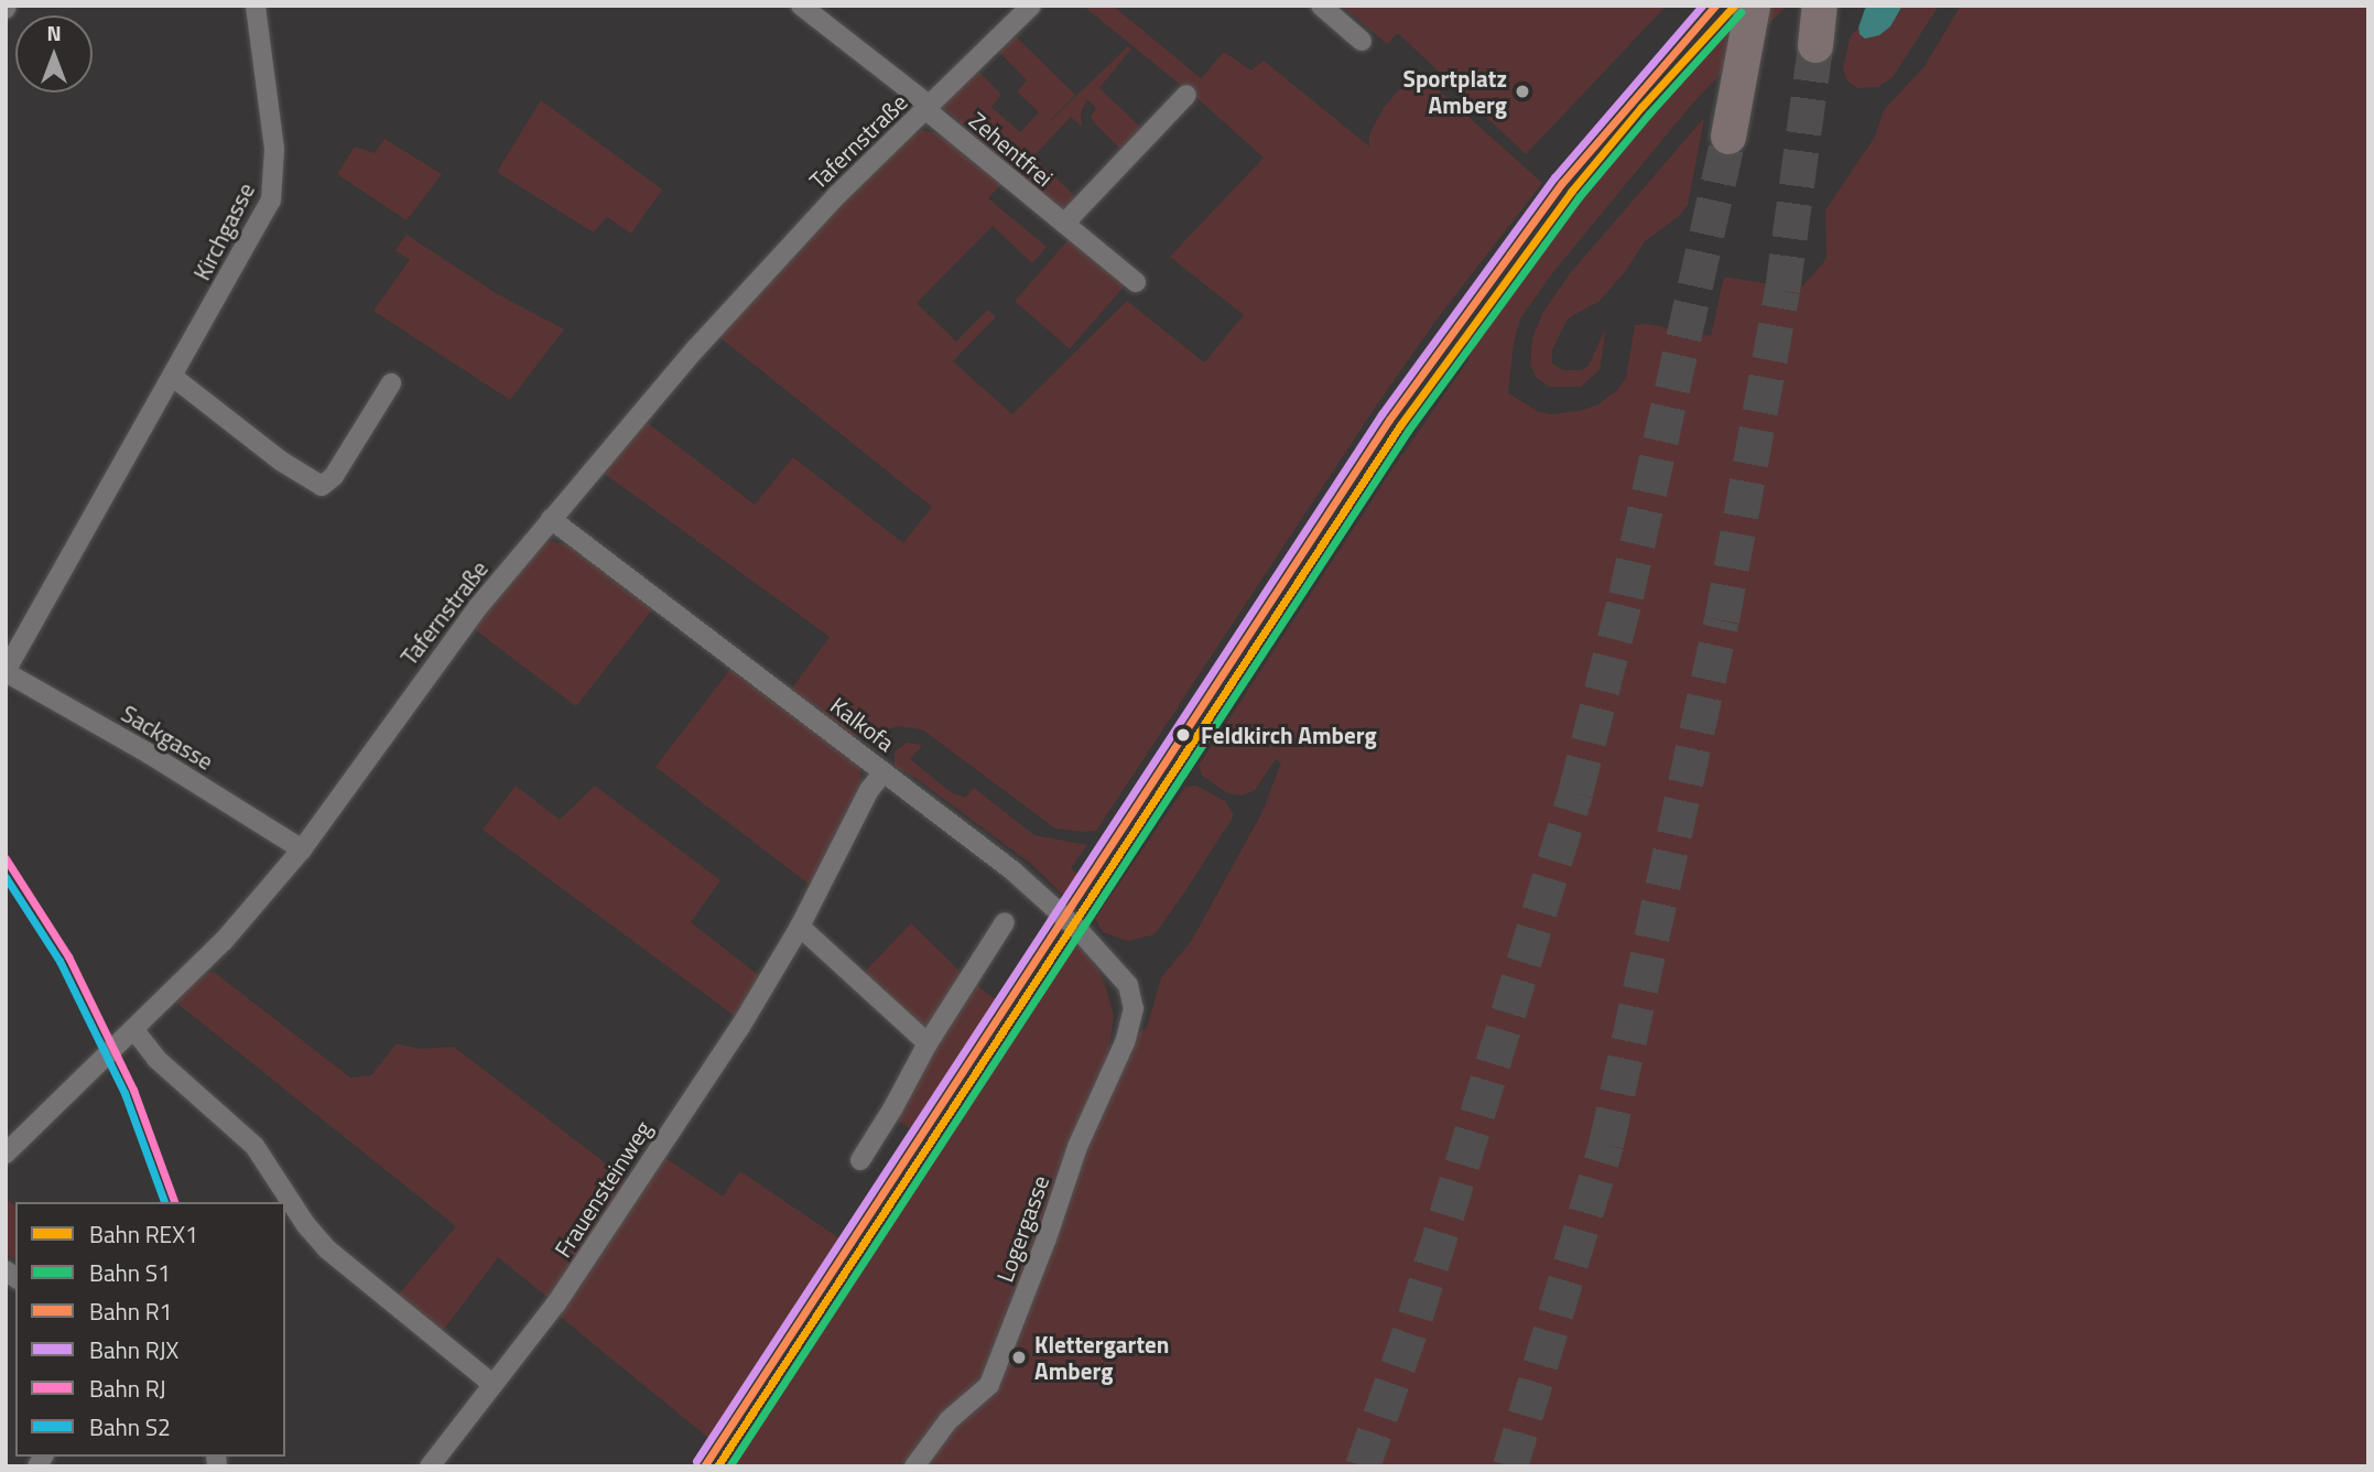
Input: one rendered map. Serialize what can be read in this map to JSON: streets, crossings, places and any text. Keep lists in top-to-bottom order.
{
  "streets": {
    "street": [
      "Tafernstraße",
      "Zehentfrei",
      "Kirchgasse",
      "Kalkofa",
      "Sackgasse",
      "Frauensteinweg",
      "Logergasse"
    ]
  },
  "crossings": [
    ["Tafernstraße", "Zehentfrei"],
    ["Tafernstraße", "Kalkofa"],
    ["Tafernstraße", "Sackgasse"],
    ["Kirchgasse", "Sackgasse"],
    ["Kalkofa", "Frauensteinweg"],
    ["Kalkofa", "Logergasse"]
  ],
  "places": ["Sportplatz Amberg", "Feldkirch Amberg", "Klettergarten Amberg"],
  "lines": [
    "rail line REX1",
    "rail line R1",
    "rail line RJX",
    "rail line S1",
    "rail line RJ",
    "rail line S2"
  ],
  "legend": [
    "Bahn REX1",
    "Bahn S1",
    "Bahn R1",
    "Bahn RJX",
    "Bahn RJ",
    "Bahn S2"
  ],
  "north": "top"
}
